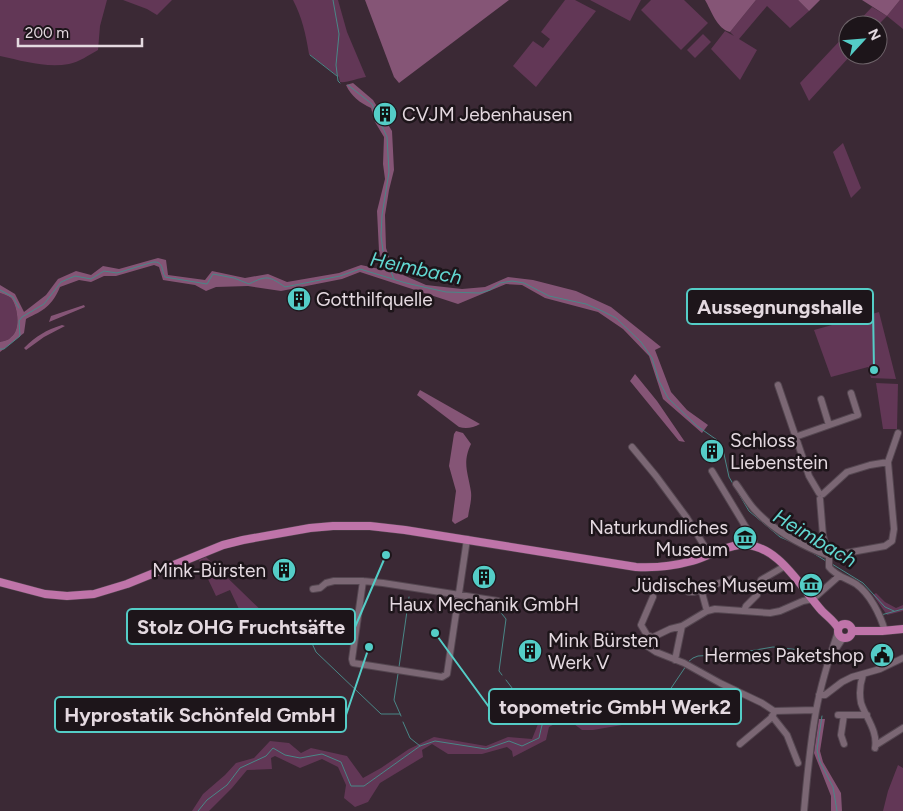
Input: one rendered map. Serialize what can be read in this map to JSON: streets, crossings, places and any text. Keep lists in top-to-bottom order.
{
  "water": ["Heimbach"],
  "places": {
    "building": [
      "CVJM Jebenhausen",
      "Gotthilfquelle",
      "Schloss Liebenstein",
      "Mink-Bürsten",
      "Haux Mechanik GmbH",
      "Mink Bürsten Werk V"
    ],
    "other": [
      "Aussegnungshalle",
      "Stolz OHG Fruchtsäfte",
      "topometric GmbH Werk2",
      "Hyprostatik Schönfeld GmbH"
    ],
    "museum": ["Naturkundliches Museum", "Jüdisches Museum"],
    "public building": ["Hermes Paketshop"]
  },
  "scale_bar": "200 m",
  "north": "top right"
}
